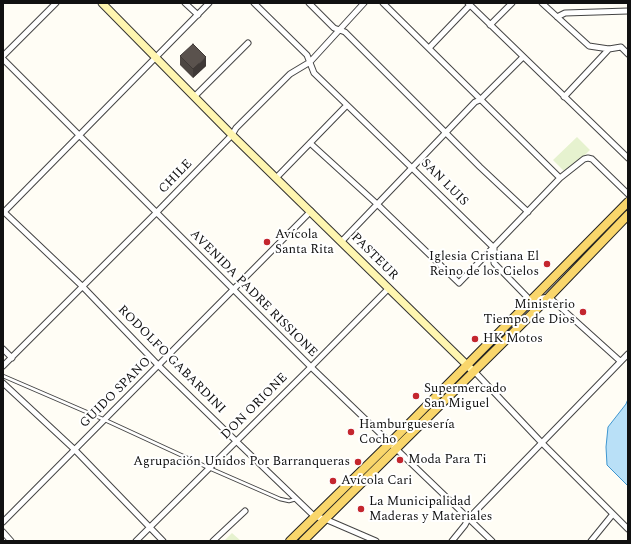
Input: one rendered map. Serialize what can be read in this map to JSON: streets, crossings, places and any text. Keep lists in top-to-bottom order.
{
  "streets": {
    "street": [
      "CHILE",
      "SAN LUIS",
      "PASTEUR",
      "AVENIDA PADRE RISSIONE",
      "RODOLFO GABARDINI",
      "GUIDO SPANO",
      "DON ORIONE"
    ]
  },
  "crossings": [
    ["CHILE", "SAN LUIS"],
    ["CHILE", "PASTEUR"],
    ["CHILE", "AVENIDA PADRE RISSIONE"],
    ["CHILE", "RODOLFO GABARDINI"],
    ["PASTEUR", "GUIDO SPANO"],
    ["PASTEUR", "DON ORIONE"],
    ["AVENIDA PADRE RISSIONE", "GUIDO SPANO"],
    ["AVENIDA PADRE RISSIONE", "DON ORIONE"],
    ["RODOLFO GABARDINI", "GUIDO SPANO"],
    ["RODOLFO GABARDINI", "DON ORIONE"]
  ],
  "places": [
    "Avícola Santa Rita",
    "Iglesia Cristiana El Reino de los Cielos",
    "Ministerio Tiempo de Dios",
    "HK Motos",
    "Supermercado San Miguel",
    "Hamburguesería Cocho",
    "Moda Para Ti",
    "Agrupación Unidos Por Barranqueras",
    "Avícola Cari",
    "La Municipalidad Maderas y Materiales"
  ]
}
